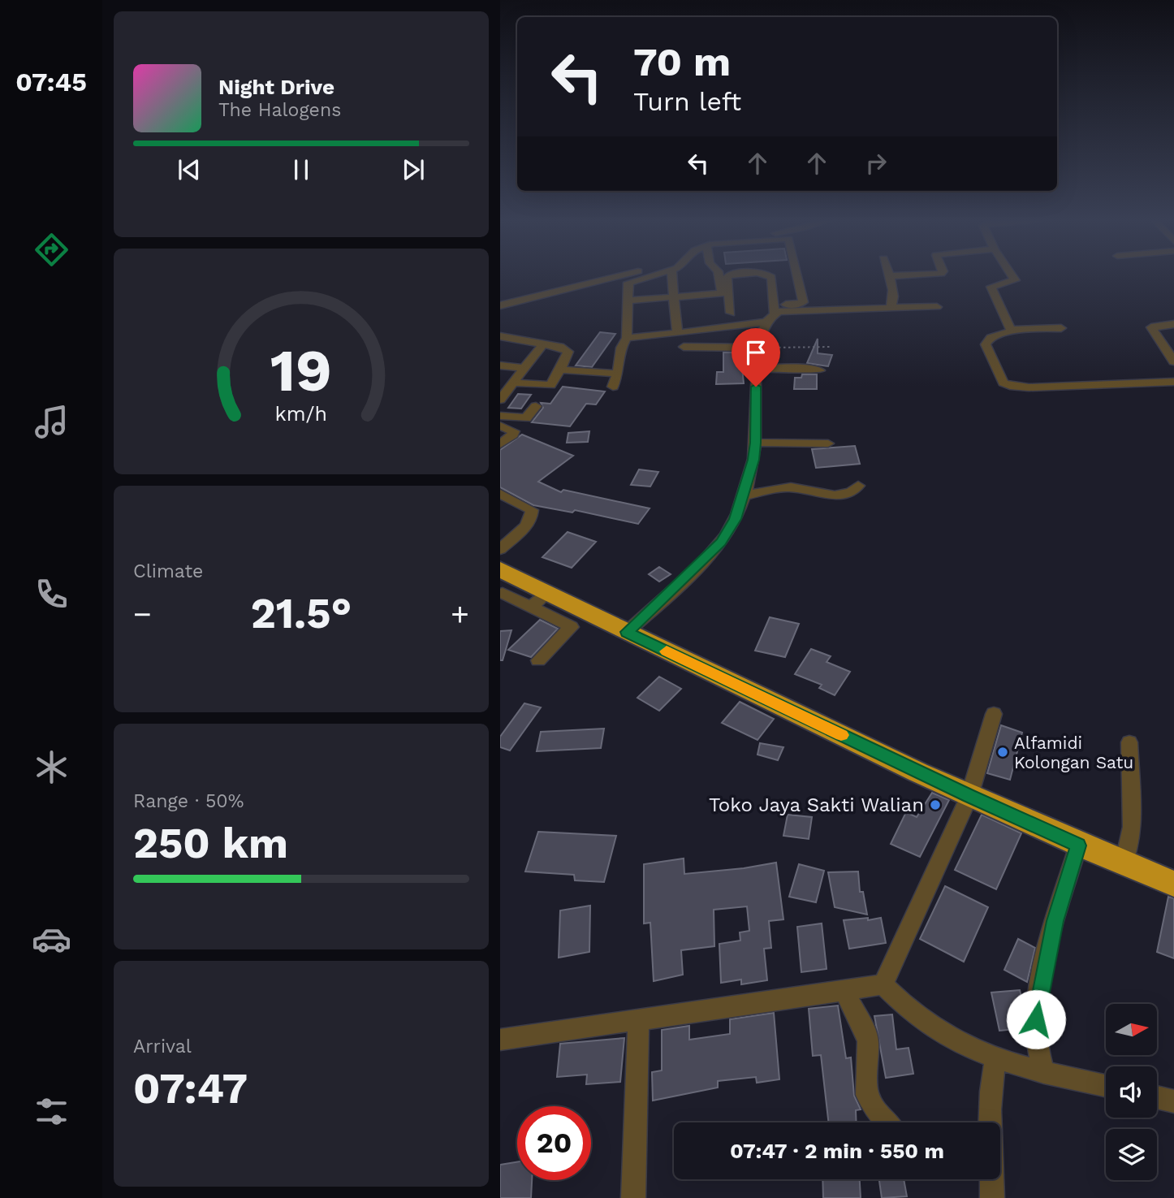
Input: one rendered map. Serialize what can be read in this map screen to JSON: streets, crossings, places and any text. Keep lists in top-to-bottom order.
{
  "places": ["Alfamidi Kolongan Satu", "Toko Jaya Sakti Walian"],
  "north": "right",
  "page": {
    "tabs": "07:45",
    "turn": ["70 m", "Turn left"],
    "song": ["Night Drive", "The Halogens"],
    "tile": [
      "Climate",
      ["Range · 50%", "250 km"],
      ["Arrival", "07:47"]
    ],
    "heat": ["−", "21.5°", "+"],
    "limit": "20",
    "trip": "07:47 · 2 min · 550 m",
    "gauge": ["19", "km/h"]
  }
}
